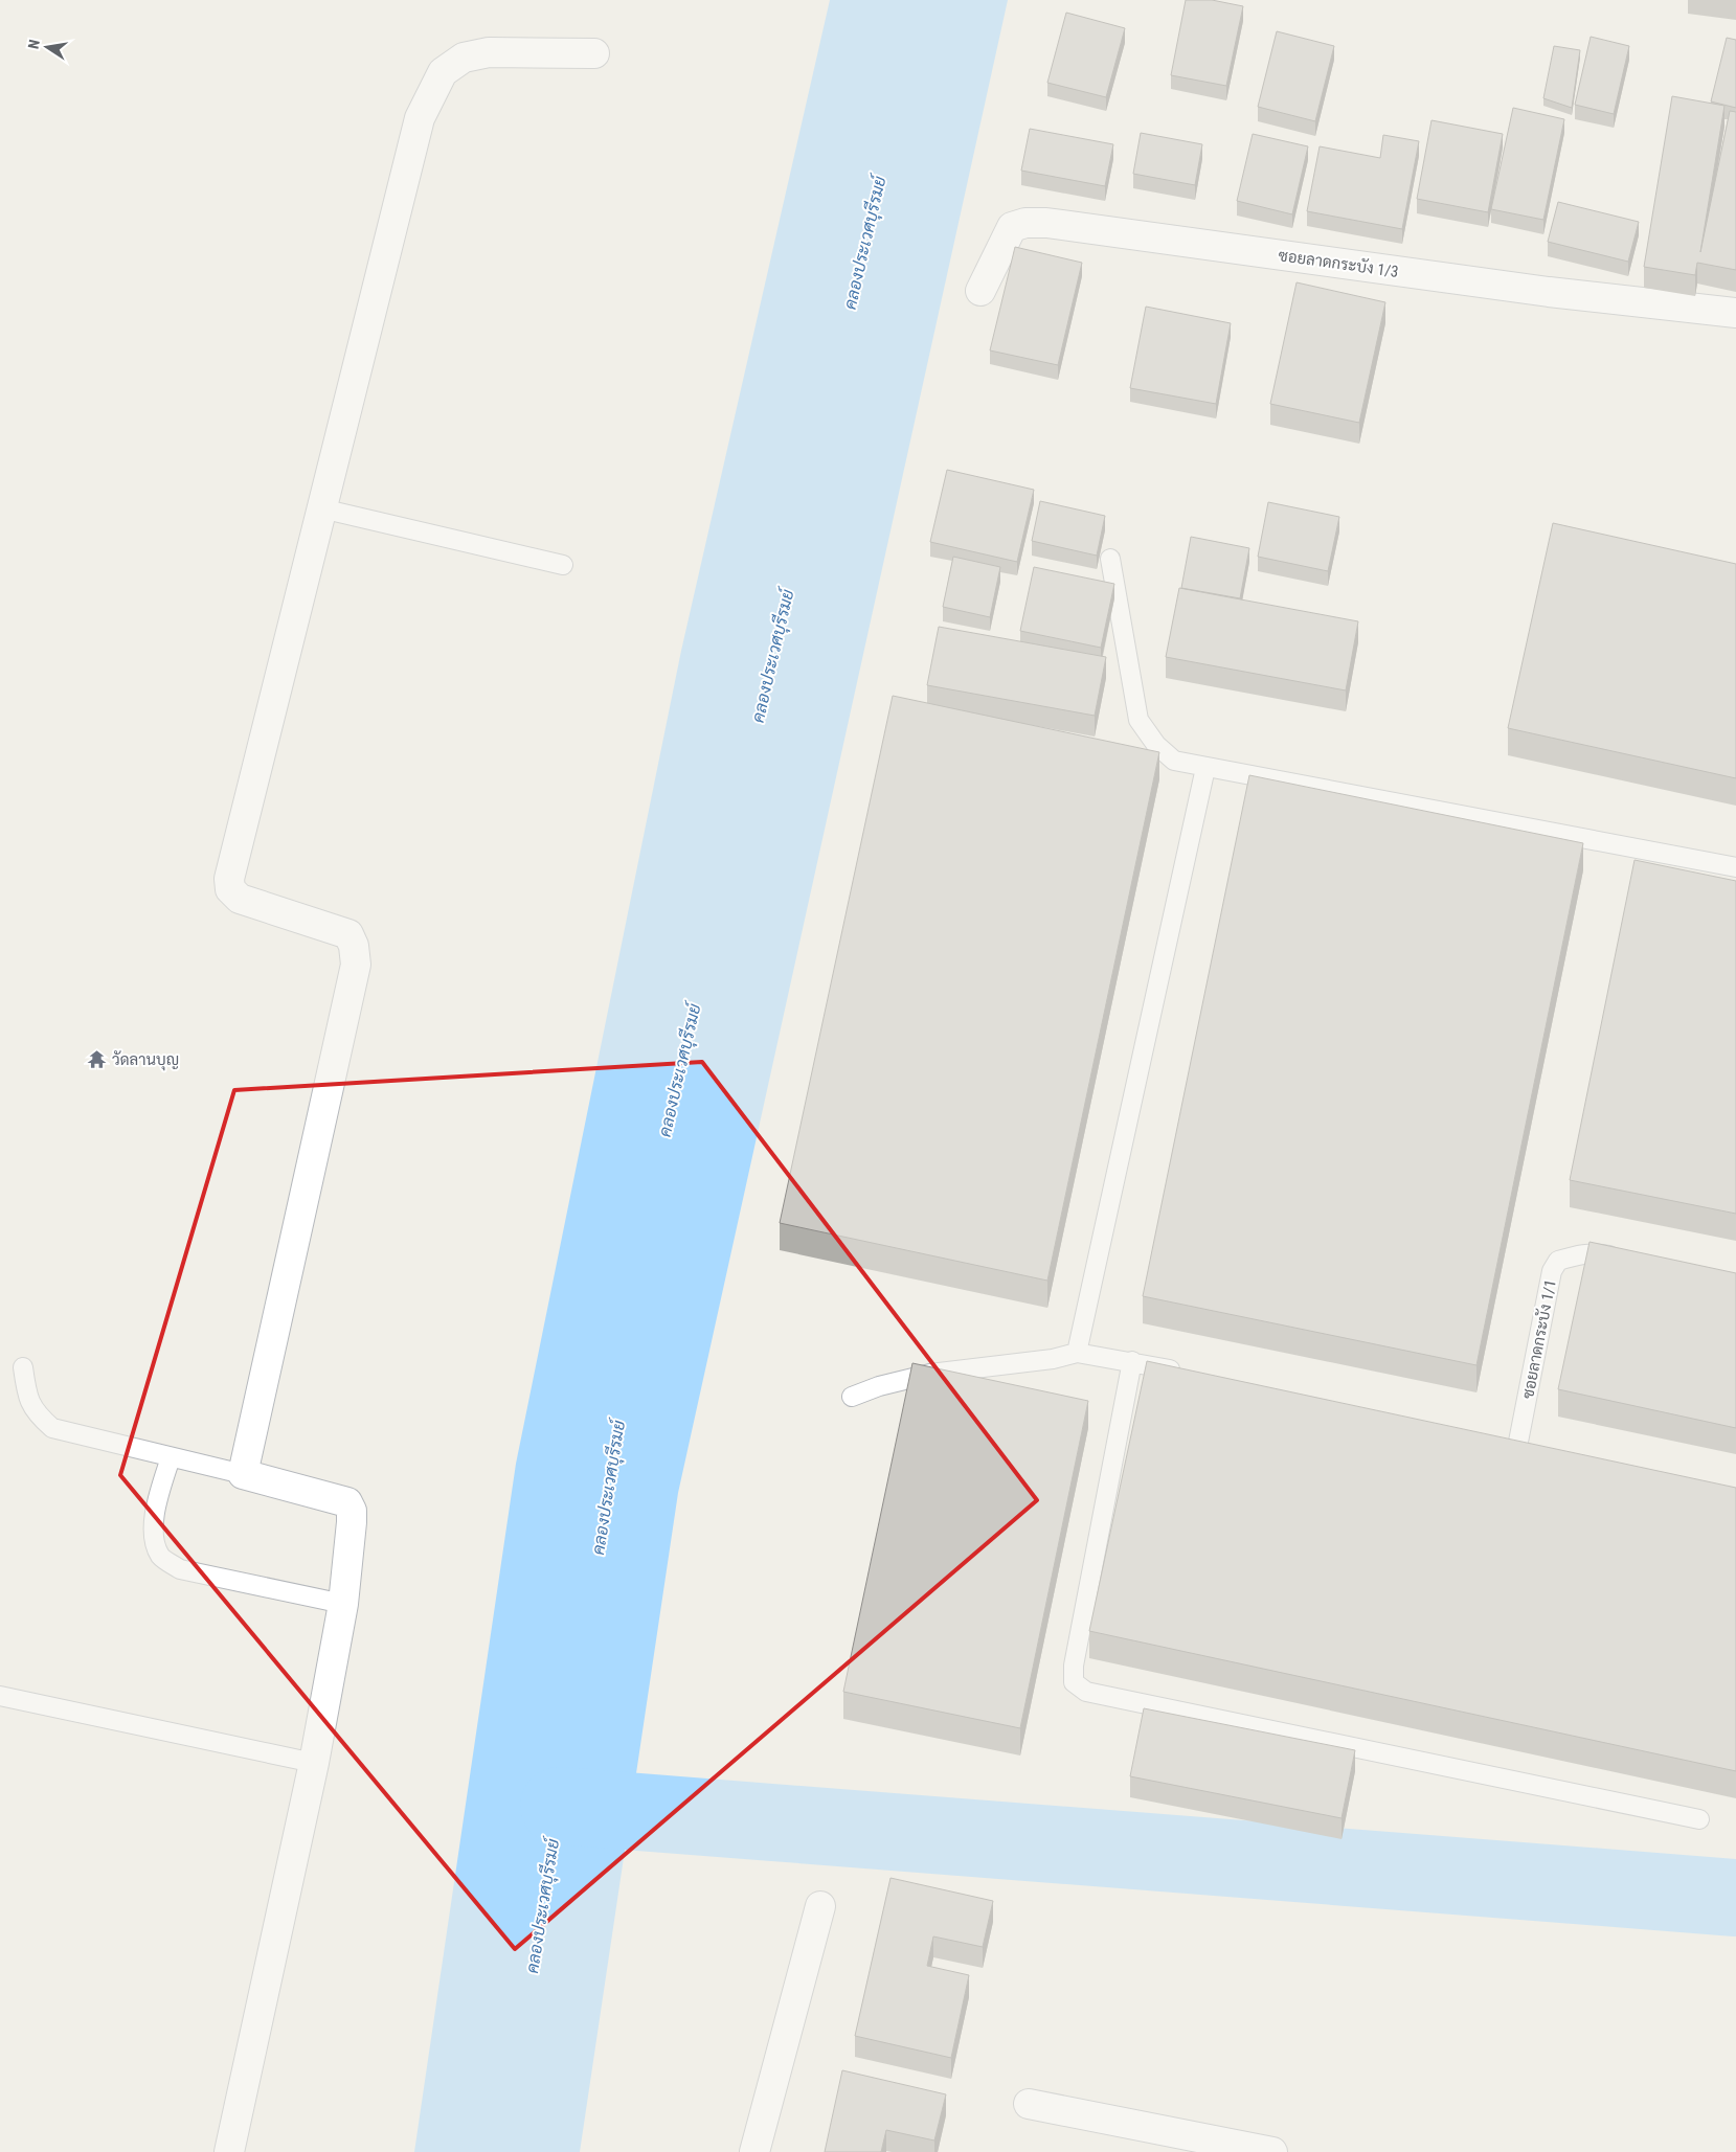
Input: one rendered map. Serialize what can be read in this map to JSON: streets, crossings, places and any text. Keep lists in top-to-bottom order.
{
  "streets": {
    "street": ["ซอยลาดกระบัง 1/3"],
    "lane": ["ซอยลาดกระบัง 1/1"]
  },
  "water": ["คลองประเวศบุรีรมย์"],
  "places": {
    "temple": ["วัดลานบุญ"]
  },
  "north": "left"
}
